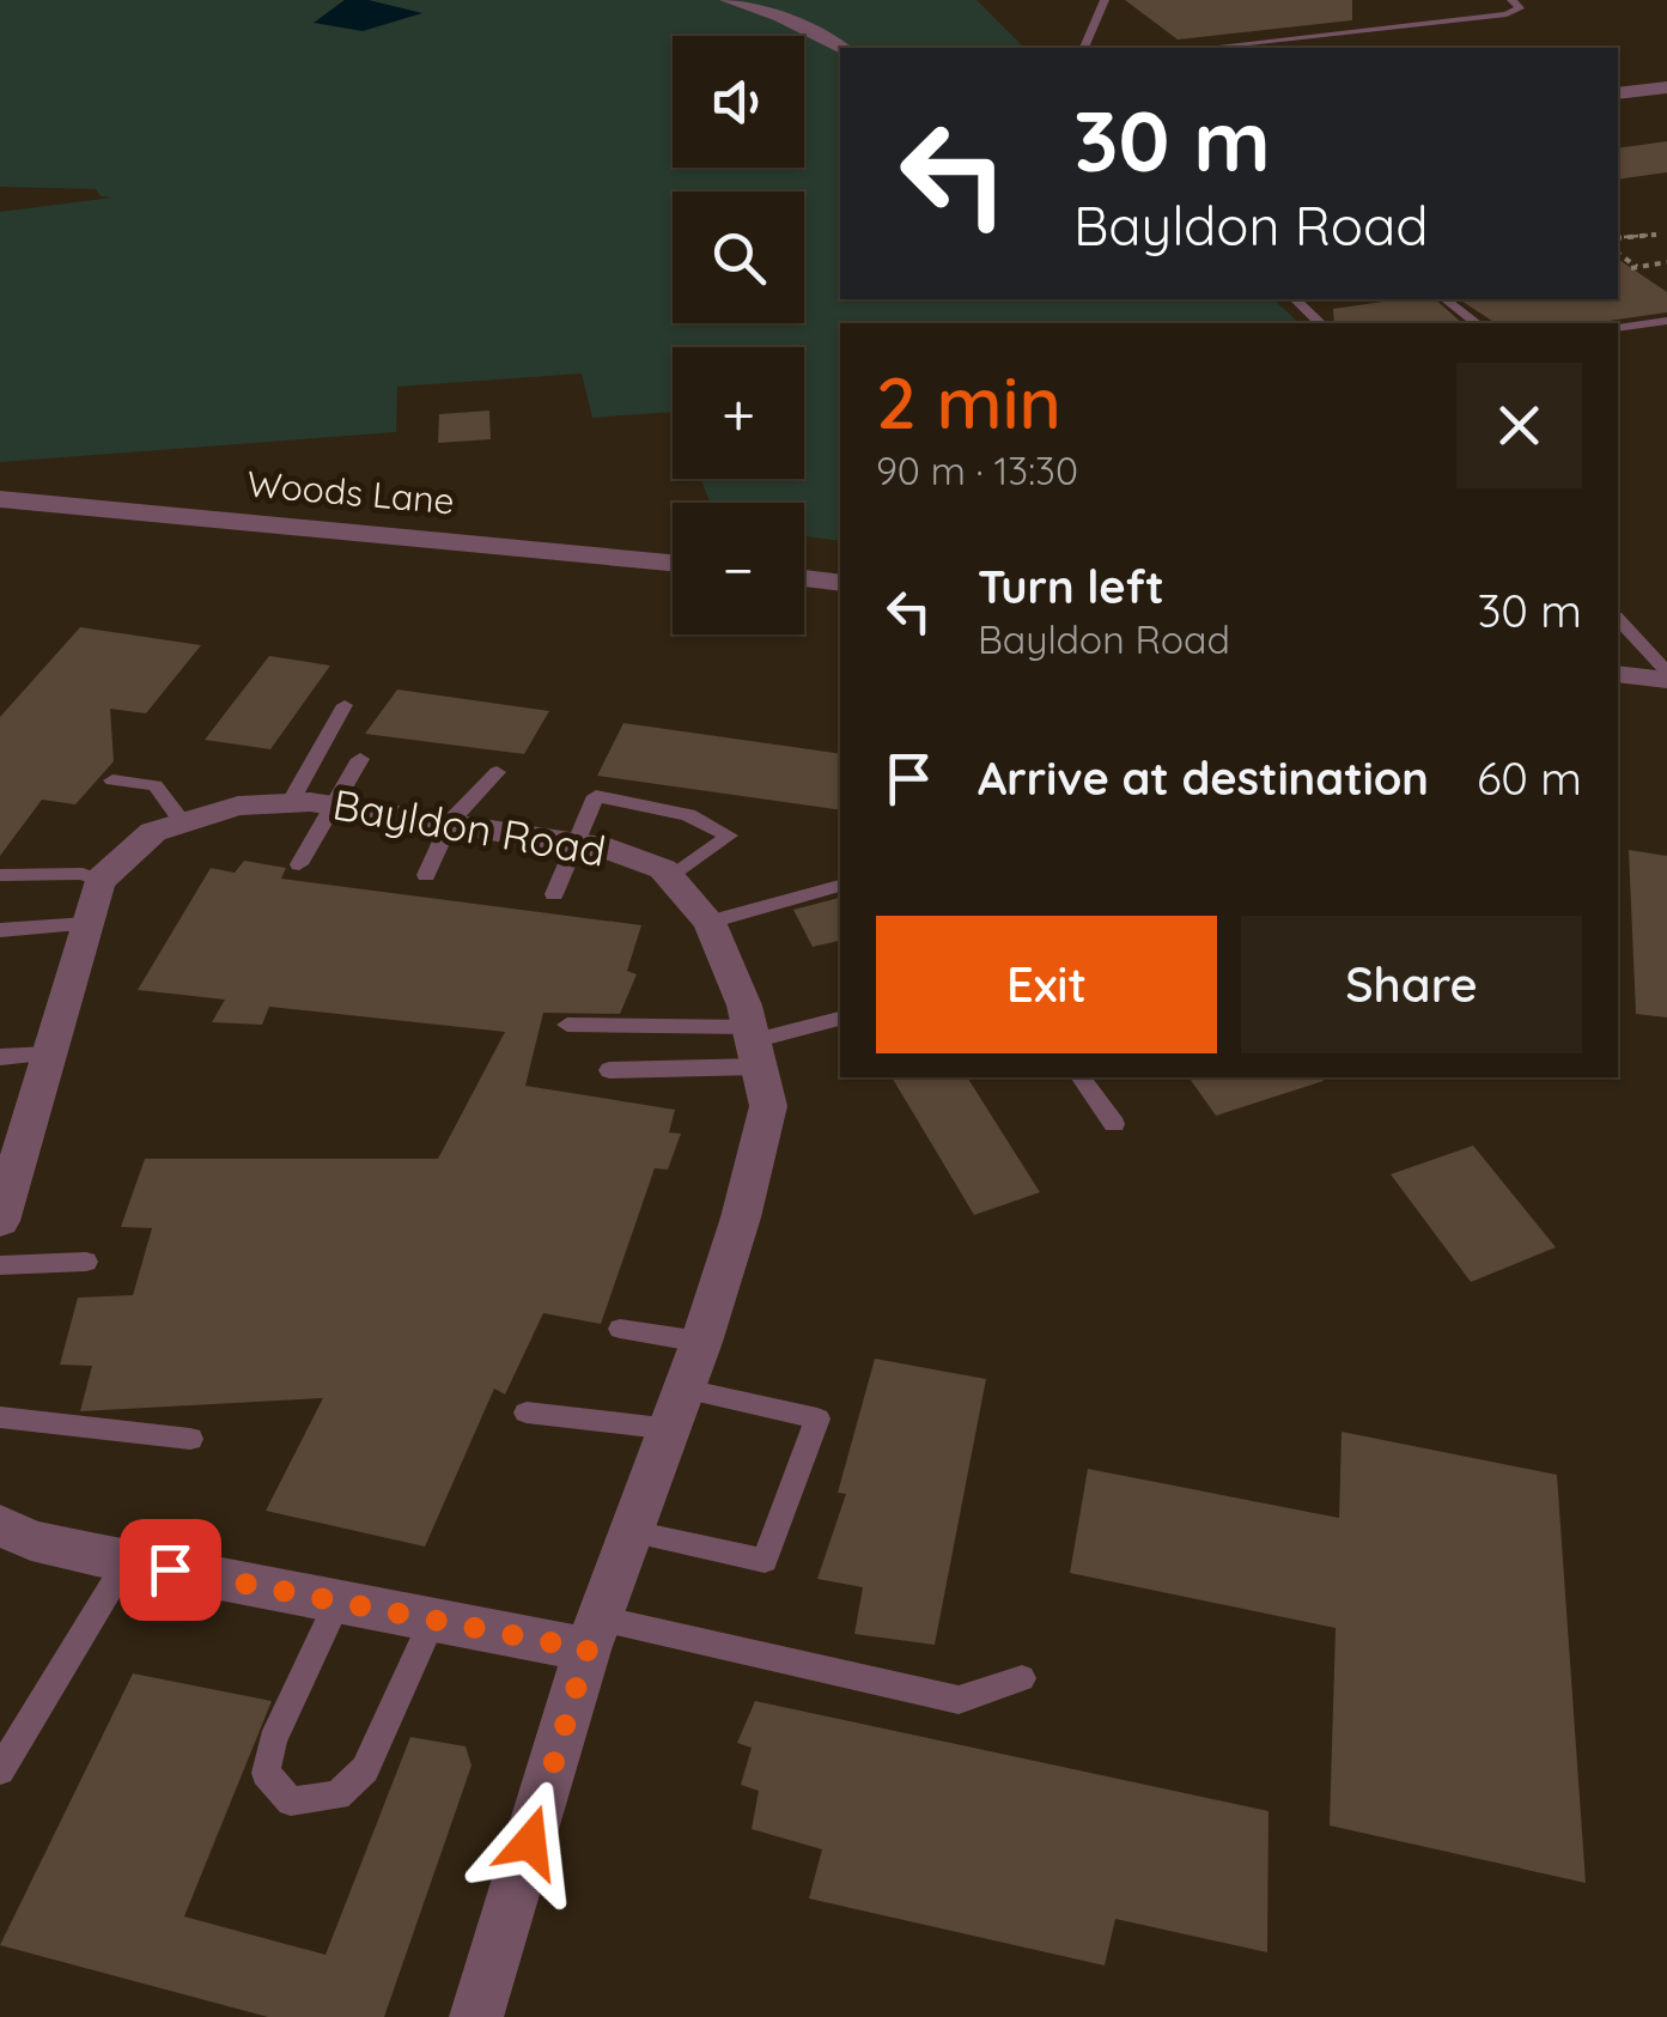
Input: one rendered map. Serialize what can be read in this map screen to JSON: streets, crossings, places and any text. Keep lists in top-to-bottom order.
{
  "streets": {
    "street": ["Woods Lane", "Bayldon Road"]
  },
  "page": {
    "map_buttons": ["+", "−"],
    "turn": ["30 m", "Bayldon Road"],
    "heading": ["2 min", "90 m · 13:30"],
    "list": [
      {
        "name": "Turn left",
        "note": "Bayldon Road",
        "value": "30 m"
      },
      {
        "name": "Arrive at destination",
        "value": "60 m"
      }
    ],
    "buttons": ["Exit", "Share"]
  }
}
